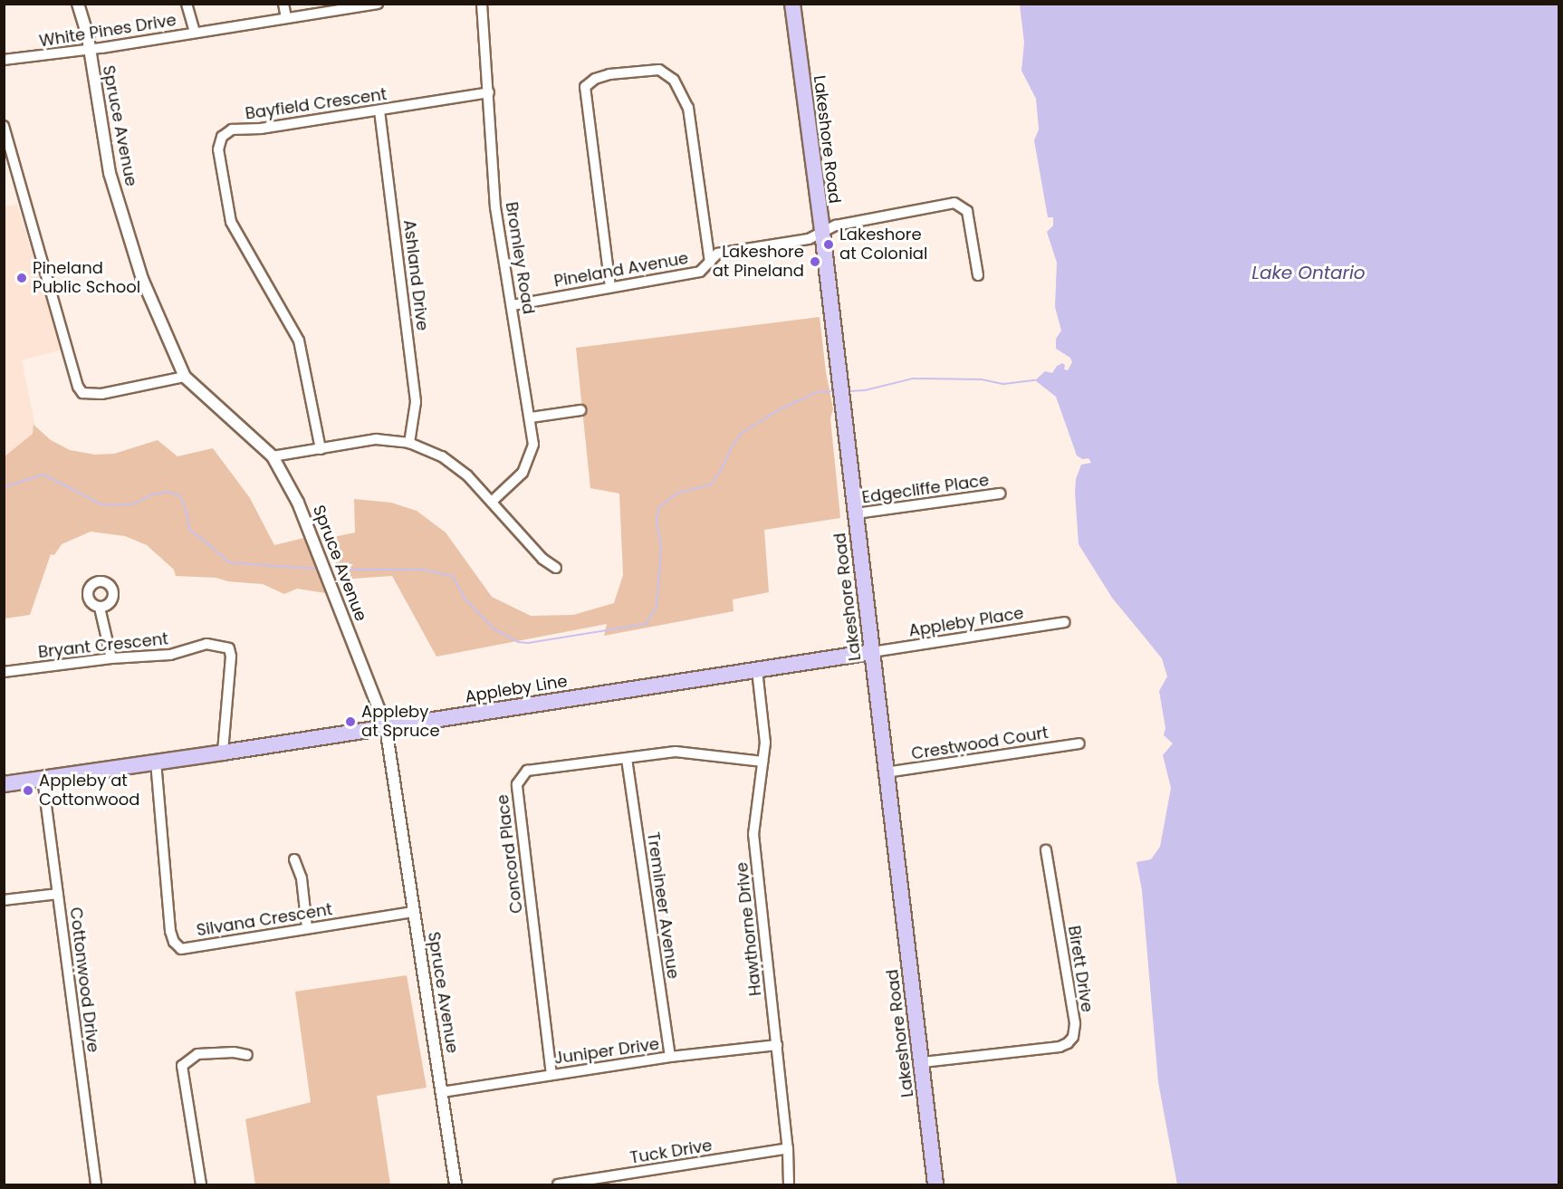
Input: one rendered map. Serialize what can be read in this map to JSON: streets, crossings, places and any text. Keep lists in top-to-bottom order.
{
  "streets": {
    "main road": ["Lakeshore Road", "Appleby Line"],
    "street": [
      "White Pines Drive",
      "Bayfield Crescent",
      "Spruce Avenue",
      "Bromley Road",
      "Pineland Avenue",
      "Ashland Drive",
      "Edgecliffe Place",
      "Appleby Place",
      "Bryant Crescent",
      "Crestwood Court",
      "Concord Place",
      "Tremineer Avenue",
      "Silvana Crescent",
      "Hawthorne Drive",
      "Birett Drive",
      "Cottonwood Drive",
      "Juniper Drive",
      "Tuck Drive"
    ]
  },
  "crossings": [
    ["White Pines Drive", "Spruce Avenue"],
    ["Bayfield Crescent", "Bromley Road"],
    ["Bayfield Crescent", "Ashland Drive"],
    ["Spruce Avenue", "Appleby Line"],
    ["Spruce Avenue", "Silvana Crescent"],
    ["Spruce Avenue", "Juniper Drive"],
    ["Lakeshore Road", "Pineland Avenue"],
    ["Lakeshore Road", "Edgecliffe Place"],
    ["Lakeshore Road", "Appleby Place"],
    ["Lakeshore Road", "Appleby Line"],
    ["Lakeshore Road", "Crestwood Court"],
    ["Lakeshore Road", "Birett Drive"],
    ["Bromley Road", "Pineland Avenue"],
    ["Appleby Place", "Appleby Line"],
    ["Bryant Crescent", "Appleby Line"],
    ["Appleby Line", "Silvana Crescent"],
    ["Appleby Line", "Hawthorne Drive"],
    ["Appleby Line", "Cottonwood Drive"],
    ["Concord Place", "Tremineer Avenue"],
    ["Concord Place", "Hawthorne Drive"],
    ["Concord Place", "Juniper Drive"],
    ["Tremineer Avenue", "Juniper Drive"],
    ["Hawthorne Drive", "Juniper Drive"],
    ["Hawthorne Drive", "Tuck Drive"]
  ],
  "water": ["Lake Ontario"],
  "places": [
    "Lakeshore at Colonial",
    "Lakeshore at Pineland",
    "Pineland Public School",
    "Appleby at Spruce",
    "Appleby at Cottonwood"
  ]
}
